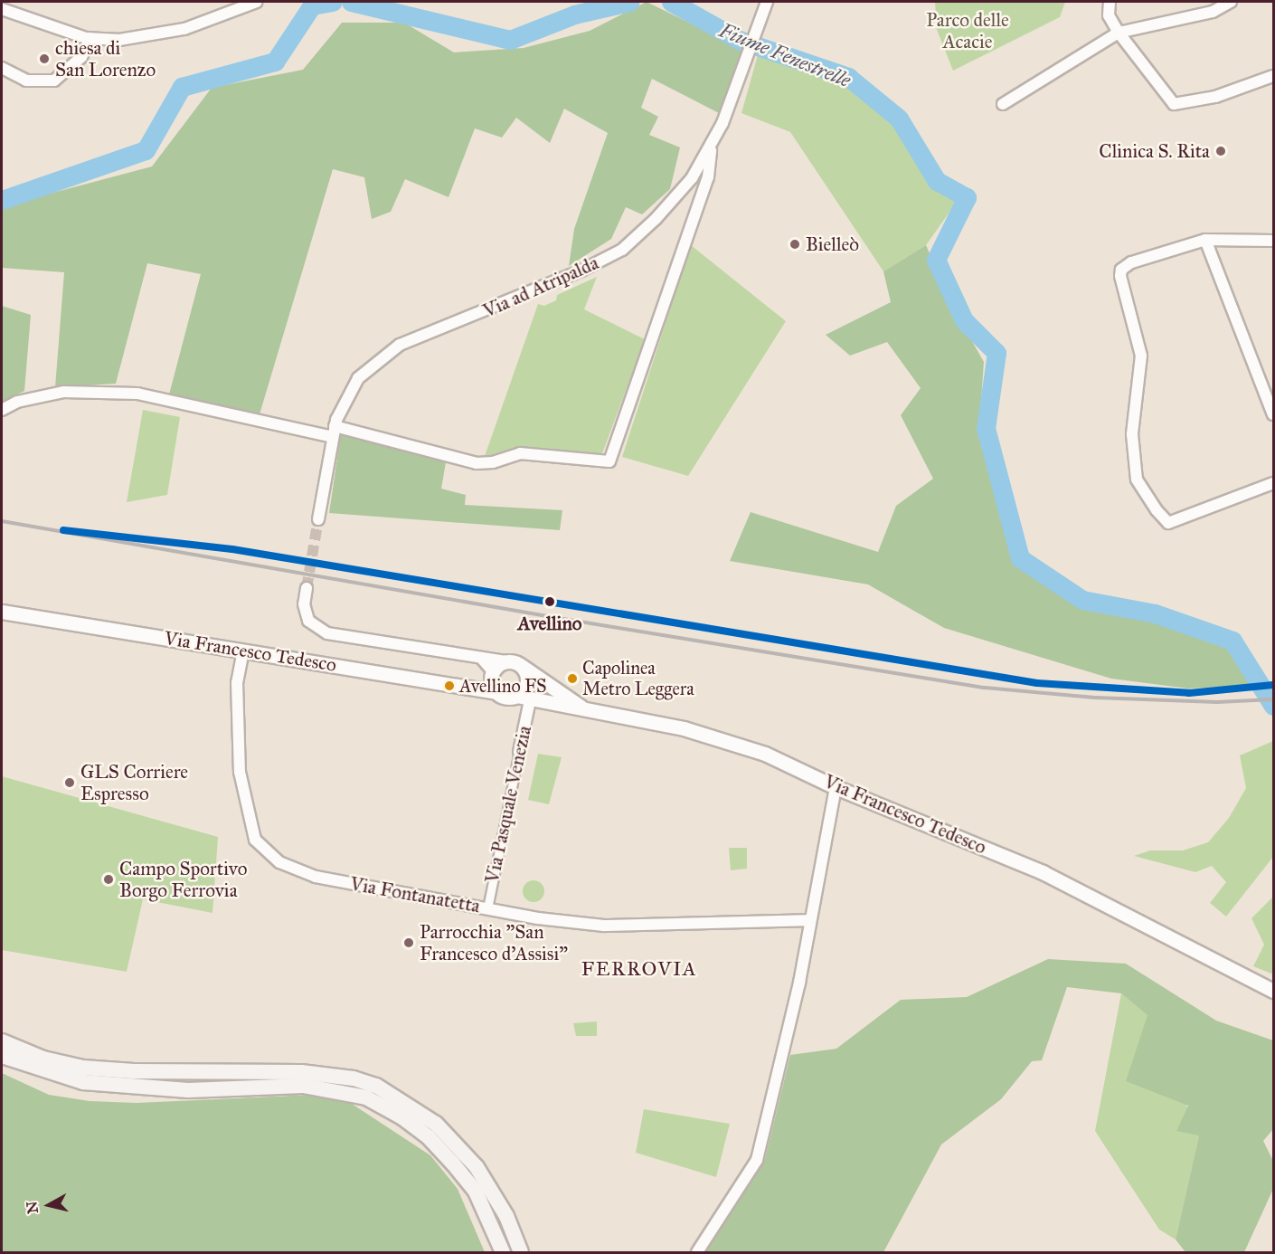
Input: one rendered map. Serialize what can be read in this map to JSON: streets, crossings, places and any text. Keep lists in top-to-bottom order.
{
  "streets": {
    "street": [
      "Via ad Atripalda",
      "Via Francesco Tedesco",
      "Via Pasquale Venezia",
      "Via Fontanatetta"
    ]
  },
  "crossings": [
    ["Via Francesco Tedesco", "Via Pasquale Venezia"],
    ["Via Francesco Tedesco", "Via Fontanatetta"],
    ["Via Pasquale Venezia", "Via Fontanatetta"]
  ],
  "districts": ["FERROVIA"],
  "water": ["Fiume Fenestrelle"],
  "parks": ["Parco delle Acacie"],
  "places": [
    "chiesa di San Lorenzo",
    "Clinica S. Rita",
    "Bielleò",
    "Avellino",
    "Capolinea Metro Leggera",
    "Avellino FS",
    "GLS Corriere Espresso",
    "Campo Sportivo Borgo Ferrovia",
    "Parrocchia \"San Francesco d'Assisi\""
  ],
  "north": "left"
}
